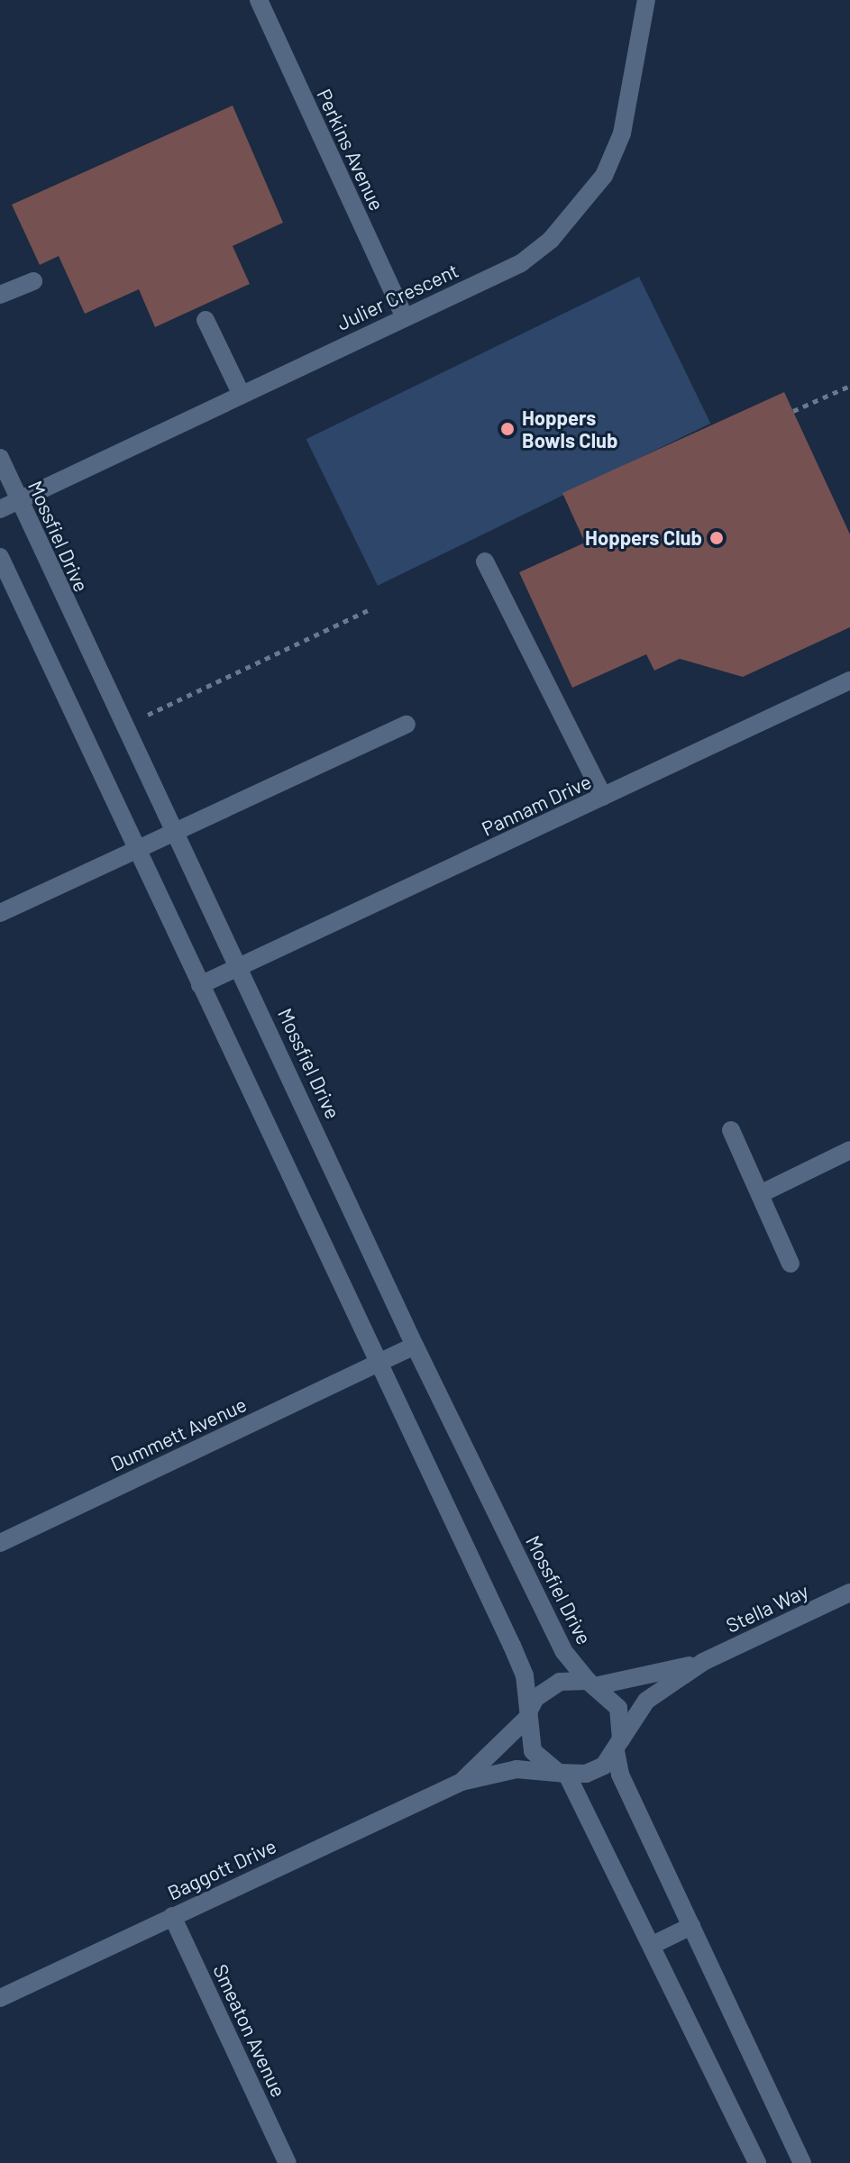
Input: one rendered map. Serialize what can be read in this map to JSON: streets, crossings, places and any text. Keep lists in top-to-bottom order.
{
  "streets": {
    "street": [
      "Perkins Avenue",
      "Julier Crescent",
      "Mossfiel Drive",
      "Pannam Drive",
      "Dummett Avenue",
      "Stella Way",
      "Baggott Drive",
      "Smeaton Avenue"
    ]
  },
  "crossings": [
    ["Perkins Avenue", "Julier Crescent"],
    ["Julier Crescent", "Mossfiel Drive"],
    ["Mossfiel Drive", "Pannam Drive"],
    ["Mossfiel Drive", "Dummett Avenue"],
    ["Mossfiel Drive", "Stella Way"],
    ["Mossfiel Drive", "Baggott Drive"],
    ["Stella Way", "Baggott Drive"],
    ["Baggott Drive", "Smeaton Avenue"]
  ],
  "places": ["Hoppers Bowls Club", "Hoppers Club"]
}
